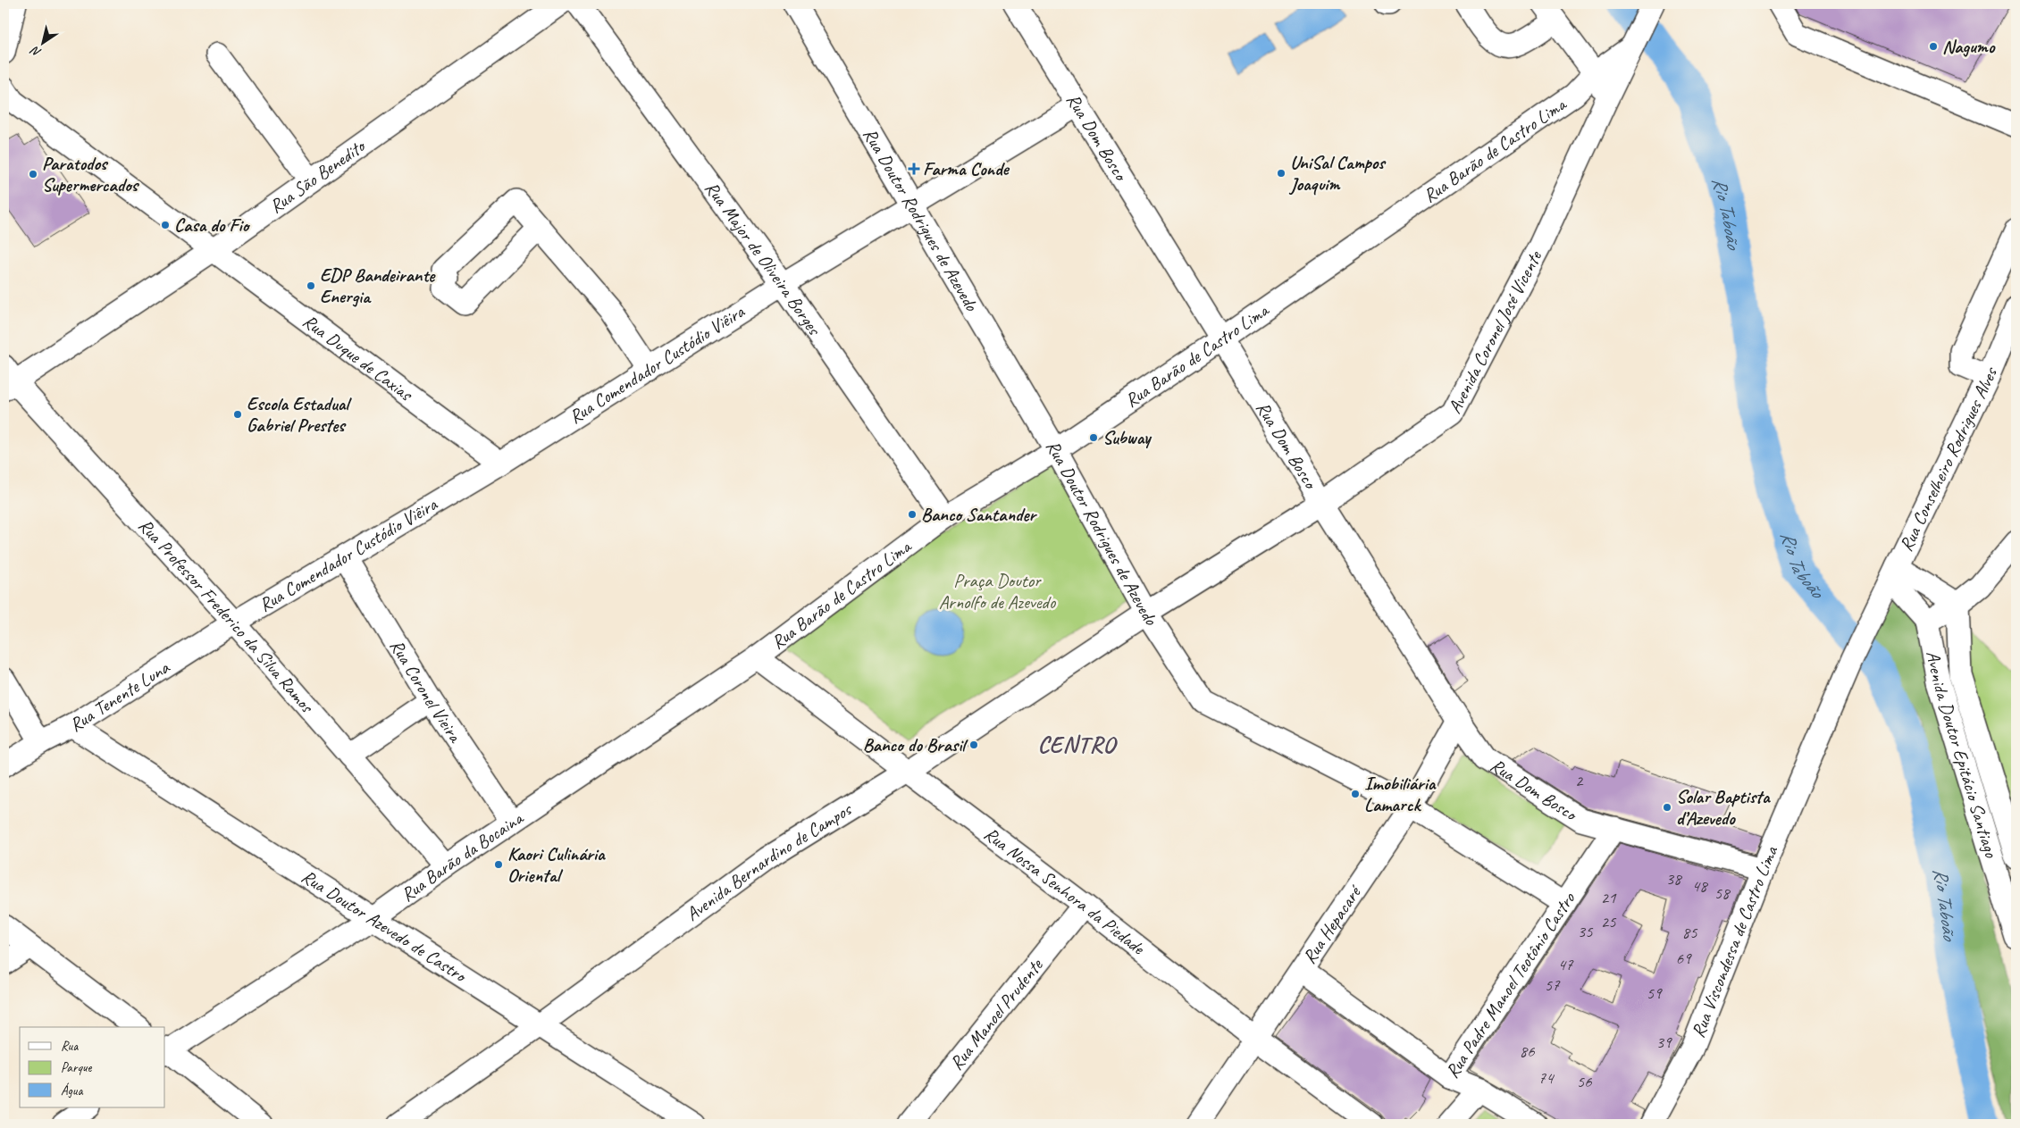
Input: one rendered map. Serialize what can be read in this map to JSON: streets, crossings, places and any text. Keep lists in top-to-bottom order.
{
  "streets": {
    "street": [
      "Rua Dom Bosco",
      "Rua Barão de Castro Lima",
      "Rua São Benedito",
      "Rua Doutor Rodrigues de Azevedo",
      "Rua Major de Oliveira Borges",
      "Avenida Coronel José Vicente",
      "Rua Duque de Caxias",
      "Rua Comendador Custódio Viêira",
      "Rua Conselheiro Rodrigues Alves",
      "Rua Professor Frederico da Silva Ramos",
      "Rua Coronel Vieira",
      "Rua Tenente Luna",
      "Avenida Doutor Epitácio Santiago",
      "Rua Barão da Bocaina",
      "Avenida Bernardino de Campos",
      "Rua Nossa Senhora da Piedade",
      "Rua Doutor Azevedo de Castro",
      "Rua Hepacaré",
      "Rua Viscondessa de Castro Lima",
      "Rua Padre Manoel Teotônio Castro",
      "Rua Manoel Prudente"
    ]
  },
  "crossings": [
    ["Rua Dom Bosco", "Rua Barão de Castro Lima"],
    ["Rua Dom Bosco", "Avenida Coronel José Vicente"],
    ["Rua Dom Bosco", "Rua Comendador Custódio Viêira"],
    ["Rua Dom Bosco", "Rua Hepacaré"],
    ["Rua Dom Bosco", "Rua Viscondessa de Castro Lima"],
    ["Rua Dom Bosco", "Rua Padre Manoel Teotônio Castro"],
    ["Rua Barão de Castro Lima", "Rua Doutor Rodrigues de Azevedo"],
    ["Rua Barão de Castro Lima", "Rua Major de Oliveira Borges"],
    ["Rua Barão de Castro Lima", "Avenida Coronel José Vicente"],
    ["Rua Barão de Castro Lima", "Rua Barão da Bocaina"],
    ["Rua Barão de Castro Lima", "Rua Nossa Senhora da Piedade"],
    ["Rua São Benedito", "Rua Duque de Caxias"],
    ["Rua São Benedito", "Rua Professor Frederico da Silva Ramos"],
    ["Rua Doutor Rodrigues de Azevedo", "Avenida Coronel José Vicente"],
    ["Rua Doutor Rodrigues de Azevedo", "Rua Comendador Custódio Viêira"],
    ["Rua Doutor Rodrigues de Azevedo", "Avenida Bernardino de Campos"],
    ["Rua Doutor Rodrigues de Azevedo", "Rua Hepacaré"],
    ["Rua Doutor Rodrigues de Azevedo", "Rua Padre Manoel Teotônio Castro"],
    ["Rua Major de Oliveira Borges", "Rua Comendador Custódio Viêira"],
    ["Avenida Coronel José Vicente", "Avenida Bernardino de Campos"],
    ["Rua Duque de Caxias", "Rua Comendador Custódio Viêira"],
    ["Rua Comendador Custódio Viêira", "Rua Professor Frederico da Silva Ramos"],
    ["Rua Comendador Custódio Viêira", "Rua Coronel Vieira"],
    ["Rua Comendador Custódio Viêira", "Rua Tenente Luna"],
    ["Rua Conselheiro Rodrigues Alves", "Rua Viscondessa de Castro Lima"],
    ["Rua Professor Frederico da Silva Ramos", "Rua Tenente Luna"],
    ["Rua Professor Frederico da Silva Ramos", "Rua Barão da Bocaina"],
    ["Rua Coronel Vieira", "Rua Barão da Bocaina"],
    ["Rua Tenente Luna", "Rua Doutor Azevedo de Castro"],
    ["Rua Barão da Bocaina", "Rua Nossa Senhora da Piedade"],
    ["Rua Barão da Bocaina", "Rua Doutor Azevedo de Castro"],
    ["Avenida Bernardino de Campos", "Rua Nossa Senhora da Piedade"],
    ["Avenida Bernardino de Campos", "Rua Doutor Azevedo de Castro"],
    ["Rua Nossa Senhora da Piedade", "Rua Hepacaré"],
    ["Rua Nossa Senhora da Piedade", "Rua Manoel Prudente"]
  ],
  "districts": ["CENTRO"],
  "water": ["Rio Taboão"],
  "parks": ["Praça Doutor Arnolfo de Azevedo"],
  "places": {
    "other": [
      "Nagumo",
      "UniSal Campos Joaquim",
      "Paratodos Supermercados",
      "Casa do Fio",
      "EDP Bandeirante Energia",
      "Escola Estadual Gabriel Prestes",
      "Subway",
      "Banco Santander",
      "Banco do Brasil",
      "Imobiliária Lamarck",
      "Solar Baptista d’Azevedo",
      "Kaori Culinária Oriental"
    ],
    "health": ["Farma Conde"]
  },
  "house_numbers": [
    "2",
    "38",
    "48",
    "58",
    "21",
    "25",
    "35",
    "85",
    "69",
    "47",
    "57",
    "59",
    "39",
    "86",
    "74",
    "56"
  ],
  "legend": ["Rua", "Parque", "Água"],
  "north": "bottom left"
}
